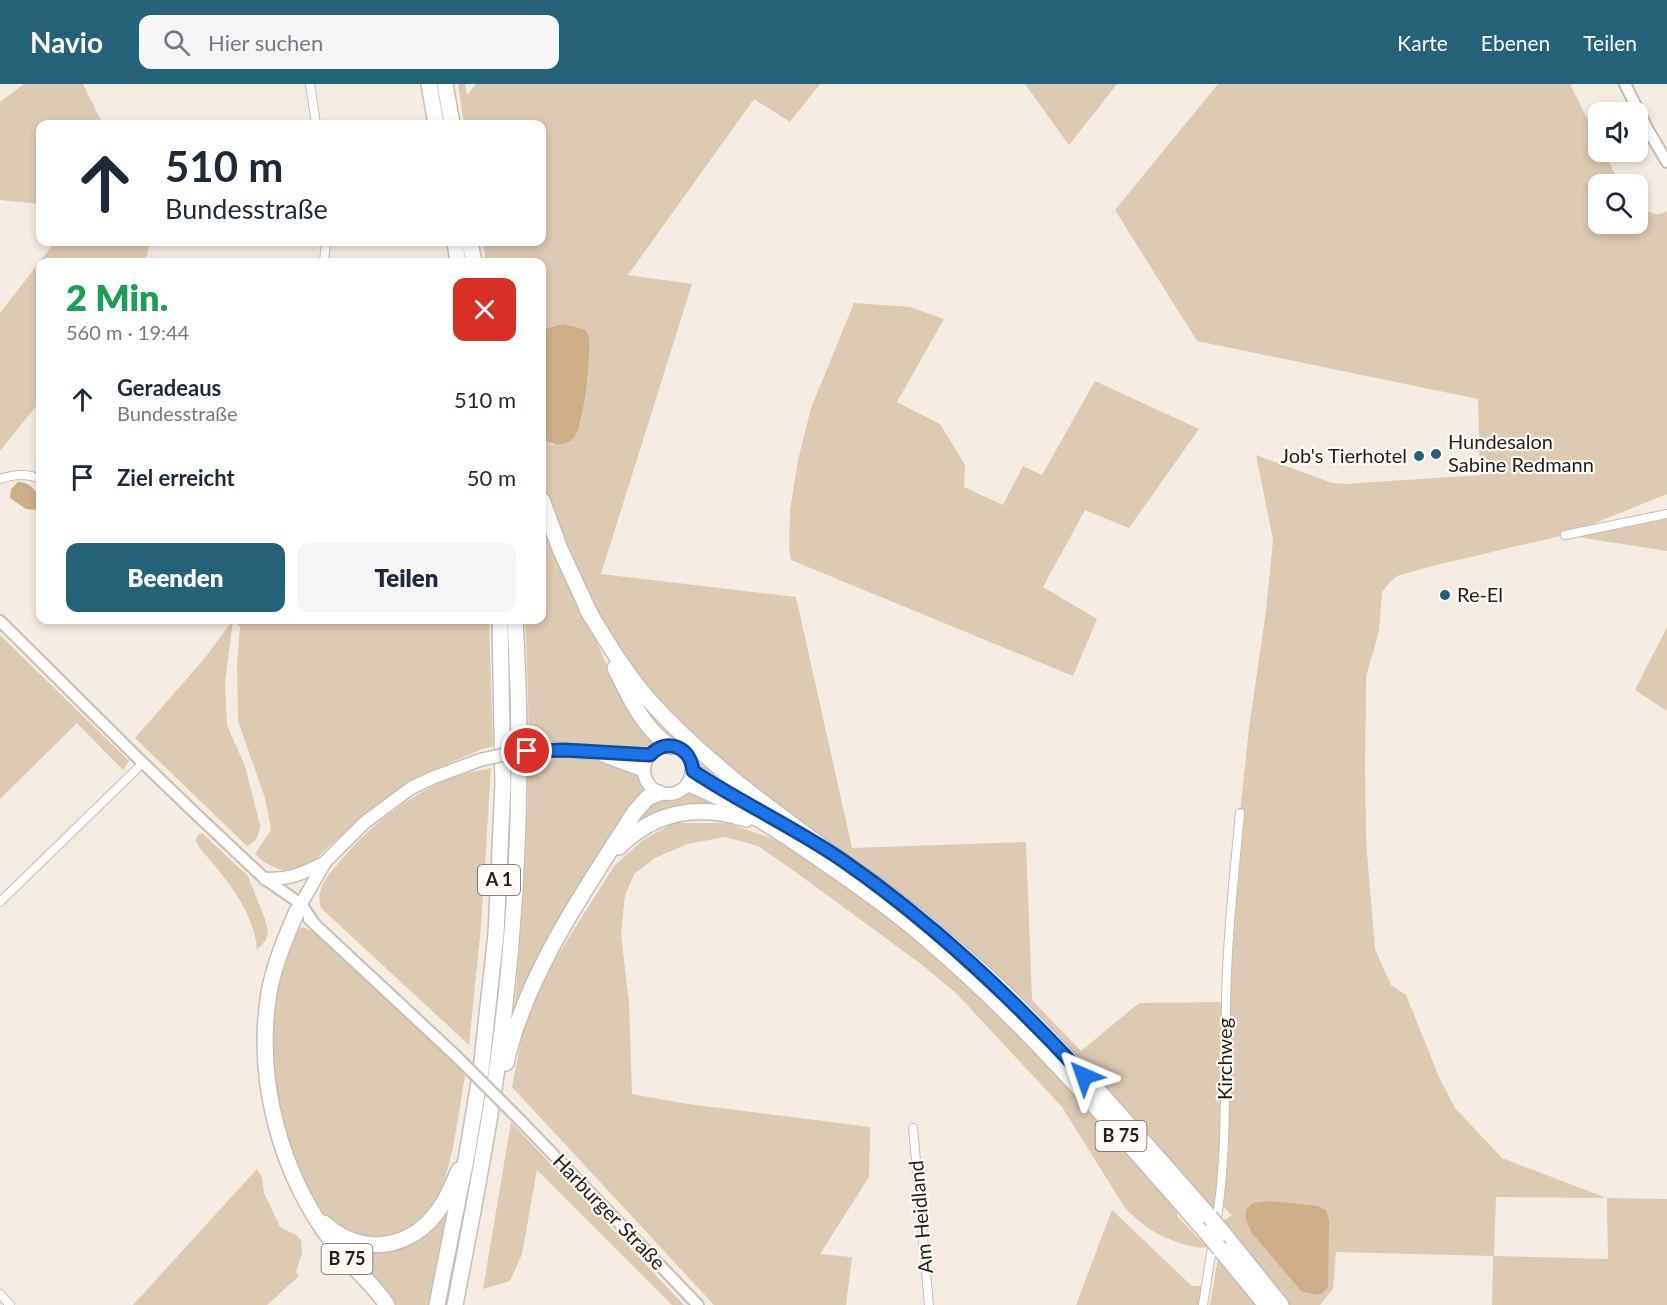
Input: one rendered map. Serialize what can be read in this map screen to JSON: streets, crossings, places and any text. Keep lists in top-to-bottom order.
{
  "streets": {
    "highway": ["A 1", "B 75"],
    "street": ["Kirchweg", "Harburger Straße", "Am Heidland"]
  },
  "places": ["Hundesalon Sabine Redmann", "Job's Tierhotel", "Re-El"],
  "page": {
    "header": "Navio",
    "search": "Hier suchen",
    "nav": ["Karte", "Ebenen", "Teilen"],
    "turn": ["510 m", "Bundesstraße"],
    "heading": ["2 Min.", "560 m · 19:44"],
    "list": [
      {
        "name": "Geradeaus",
        "note": "Bundesstraße",
        "value": "510 m"
      },
      {
        "name": "Ziel erreicht",
        "value": "50 m"
      }
    ],
    "buttons": ["Beenden", "Teilen"]
  }
}
